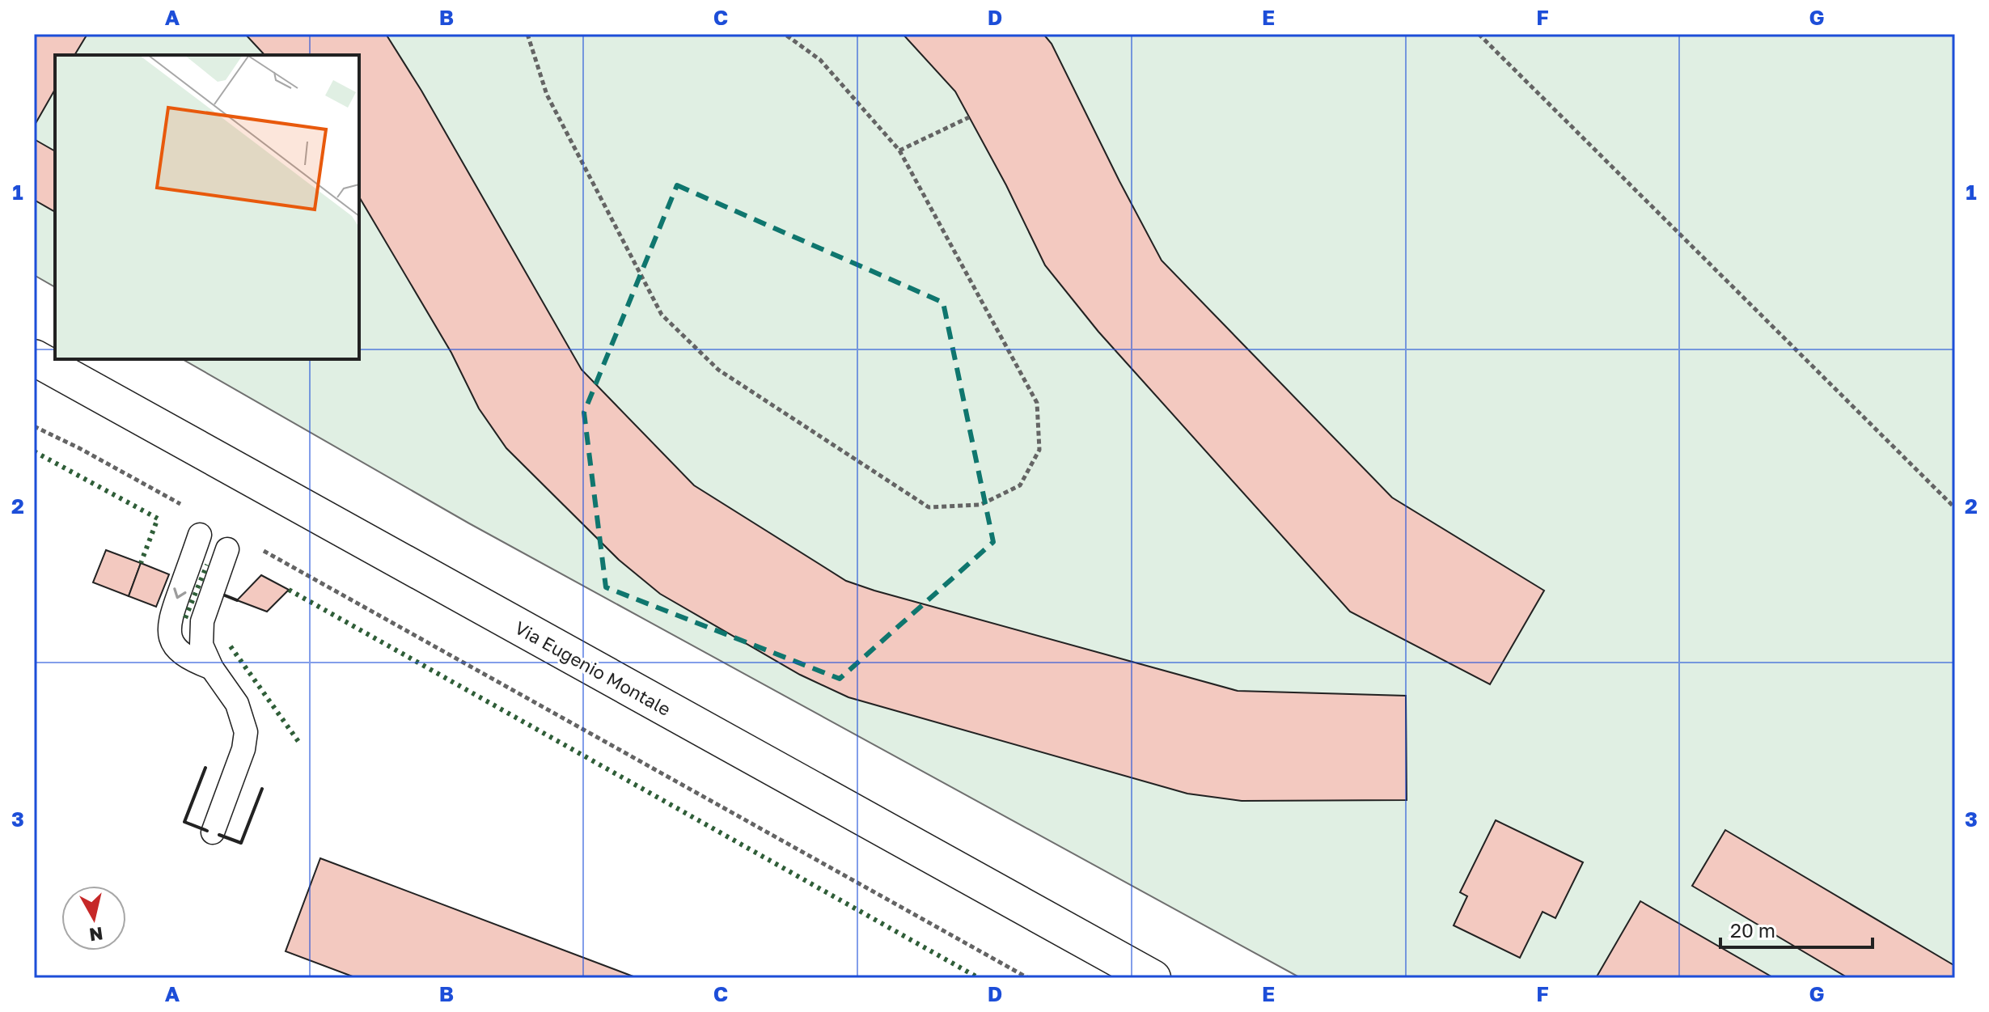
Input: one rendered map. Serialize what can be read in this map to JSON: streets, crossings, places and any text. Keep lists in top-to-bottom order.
{
  "streets": {
    "street": ["Via Eugenio Montale"]
  },
  "scale_bar": "20 m",
  "north": "bottom",
  "grid": {
    "columns": [
      "A",
      "B",
      "C",
      "D",
      "E",
      "F",
      "G"
    ],
    "rows": ["1", "2", "3"]
  }
}
